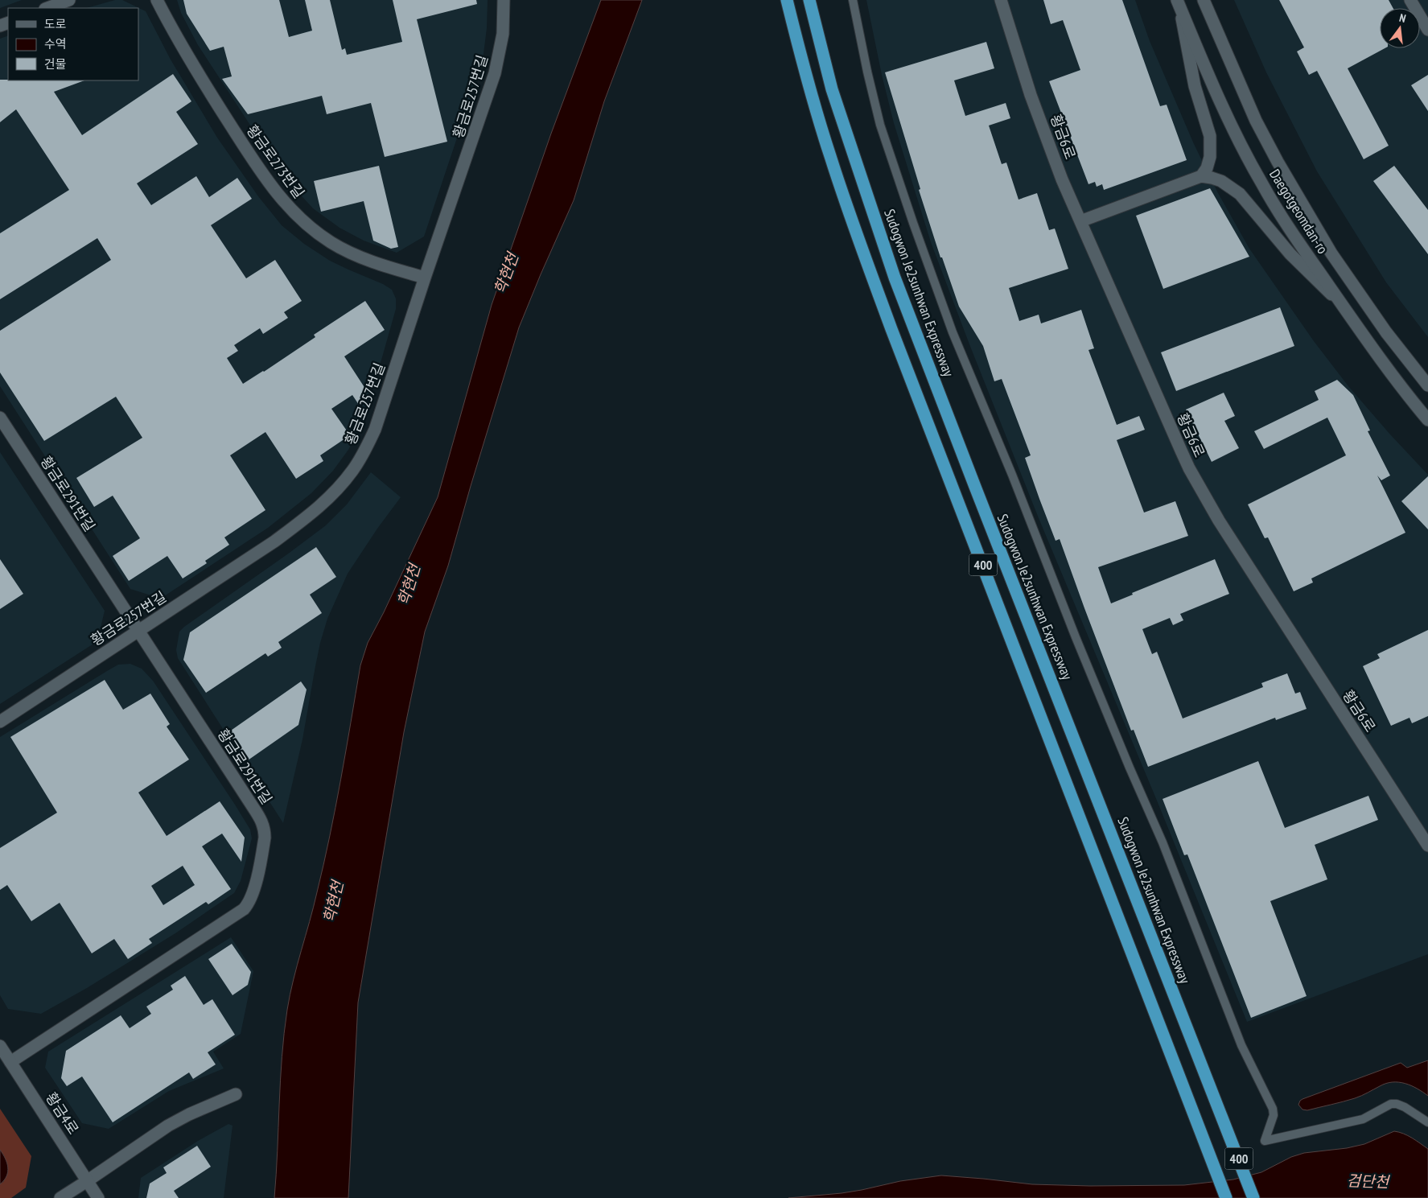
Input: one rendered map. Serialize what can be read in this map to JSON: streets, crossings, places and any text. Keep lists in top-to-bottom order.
{
  "streets": {
    "highway": ["Sudogwon Je2sunhwan Expressway", "400"],
    "street": [
      "황금로257번길",
      "황금6로",
      "황금로273번길",
      "Daegotgeomdan-ro",
      "황금로291번길",
      "황금4로"
    ]
  },
  "crossings": [
    ["황금로257번길", "황금로273번길"],
    ["황금로257번길", "황금로291번길"],
    ["황금로291번길", "황금4로"]
  ],
  "water": ["학현천", "검단천"],
  "legend": ["도로", "수역", "건물"],
  "north": "top"
}
